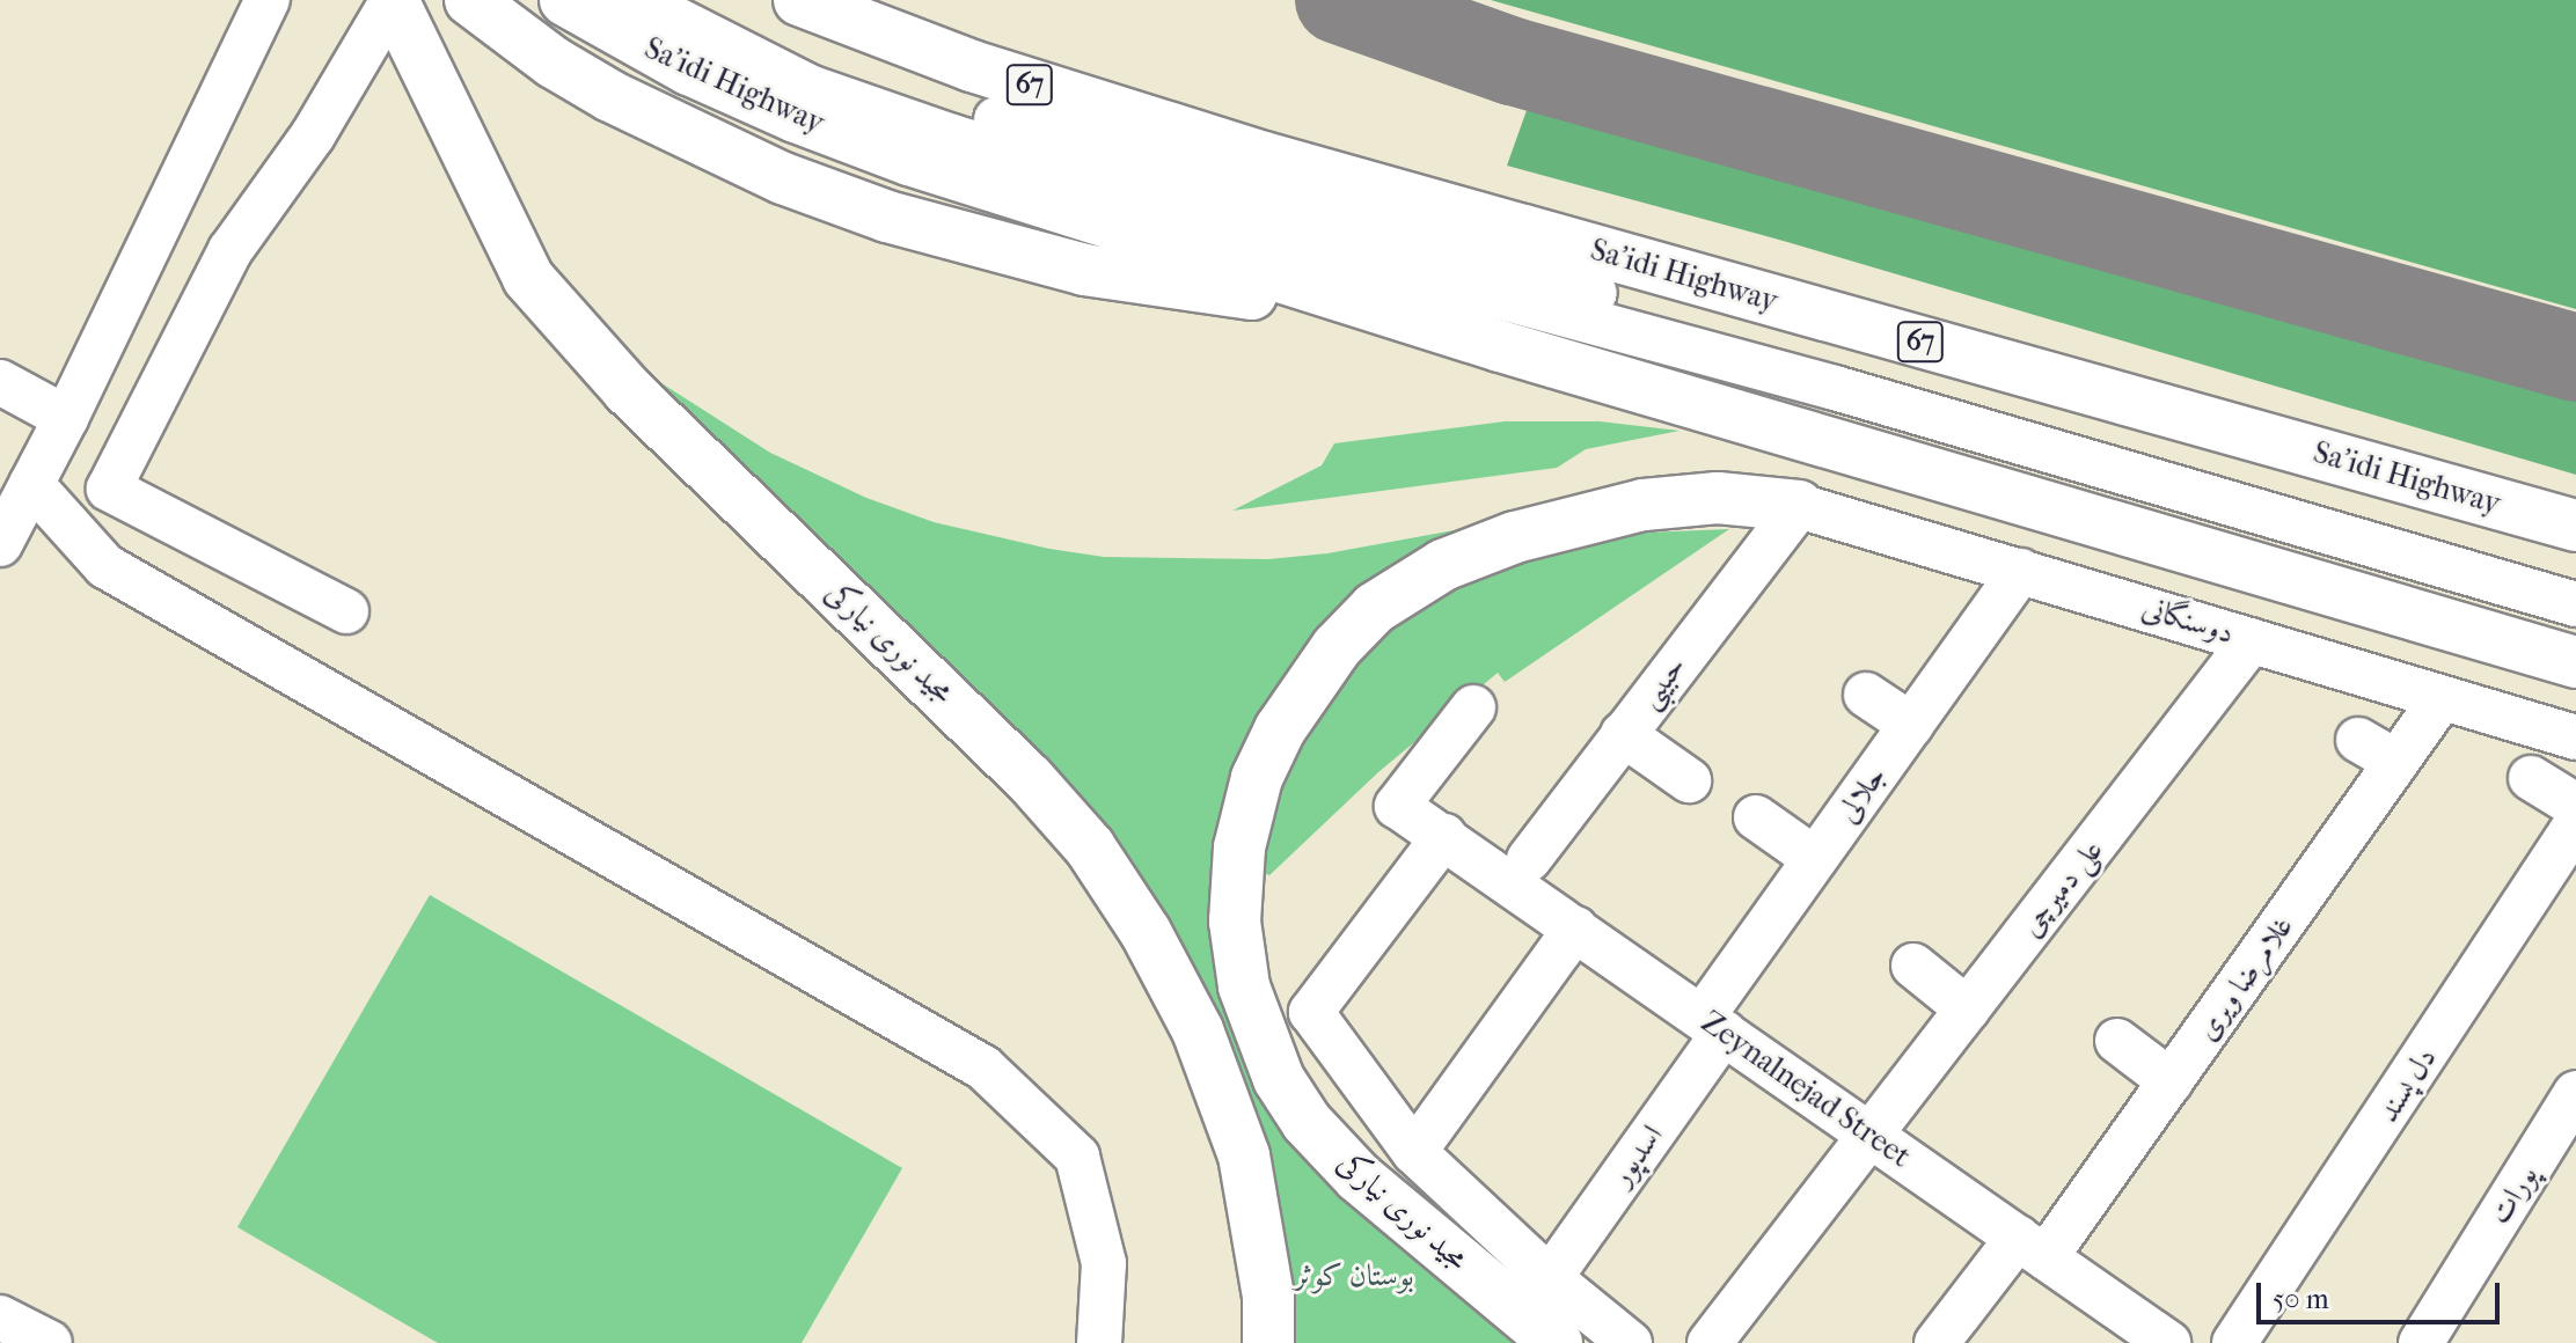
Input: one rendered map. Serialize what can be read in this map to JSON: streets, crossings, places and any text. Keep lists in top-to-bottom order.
{
  "streets": {
    "main road": ["67", "Sa'idi Highway", "مجید نوری نیارکی"],
    "street": [
      "دوسنگانی",
      "حبیبی",
      "جلالی",
      "علی دمیرچی",
      "غلامرضا ویری",
      "دل پسند",
      "Zeynalnejad Street",
      "اسدپور",
      "پورات"
    ]
  },
  "crossings": [
    ["دوسنگانی", "مجید نوری نیارکی"],
    ["دوسنگانی", "حبیبی"],
    ["دوسنگانی", "جلالی"],
    ["دوسنگانی", "علی دمیرچی"],
    ["دوسنگانی", "غلامرضا ویری"],
    ["مجید نوری نیارکی", "حبیبی"],
    ["جلالی", "Zeynalnejad Street"],
    ["جلالی", "اسدپور"],
    ["علی دمیرچی", "Zeynalnejad Street"],
    ["غلامرضا ویری", "Zeynalnejad Street"],
    ["Zeynalnejad Street", "اسدپور"]
  ],
  "parks": ["بوستان کوثر"],
  "scale_bar": "50 m"
}
